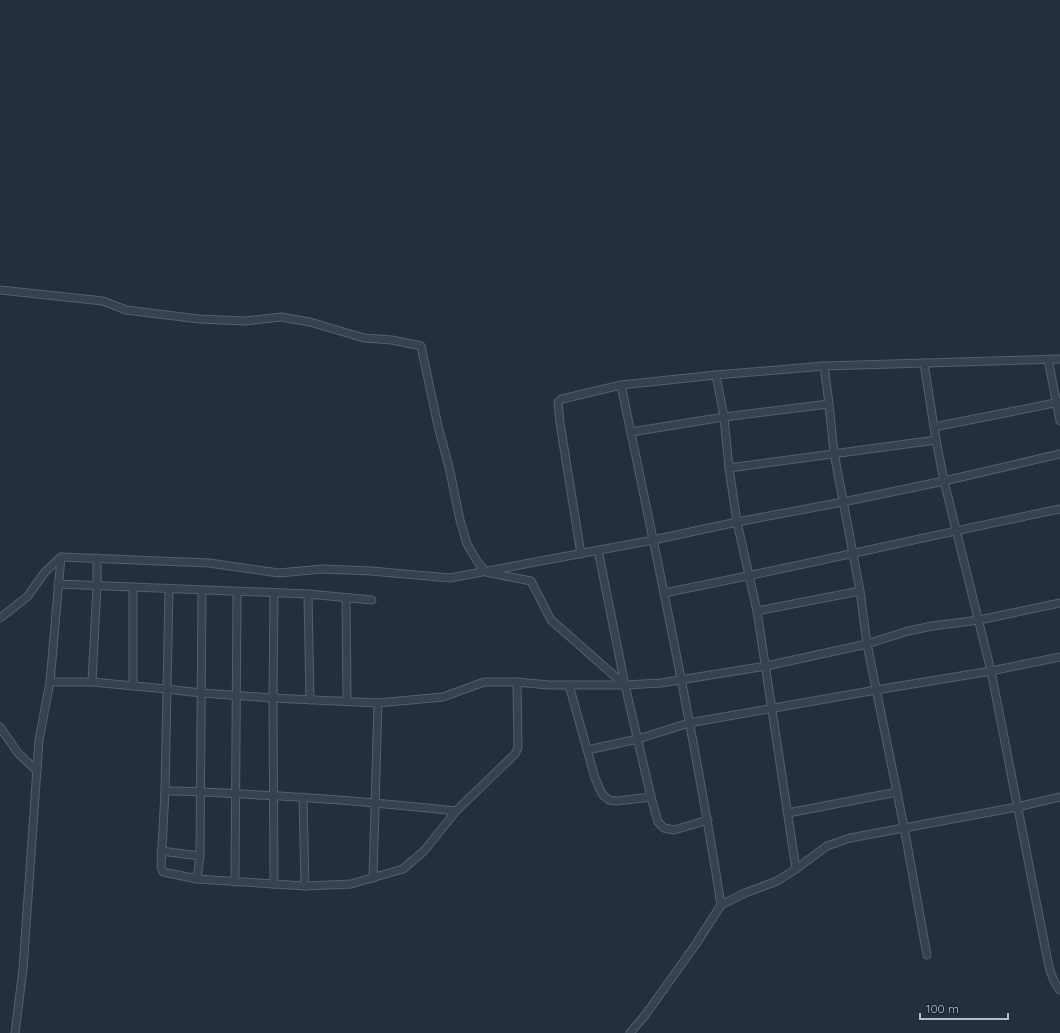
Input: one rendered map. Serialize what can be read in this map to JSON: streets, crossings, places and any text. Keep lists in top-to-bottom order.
{
  "scale_bar": "100 m"
}
